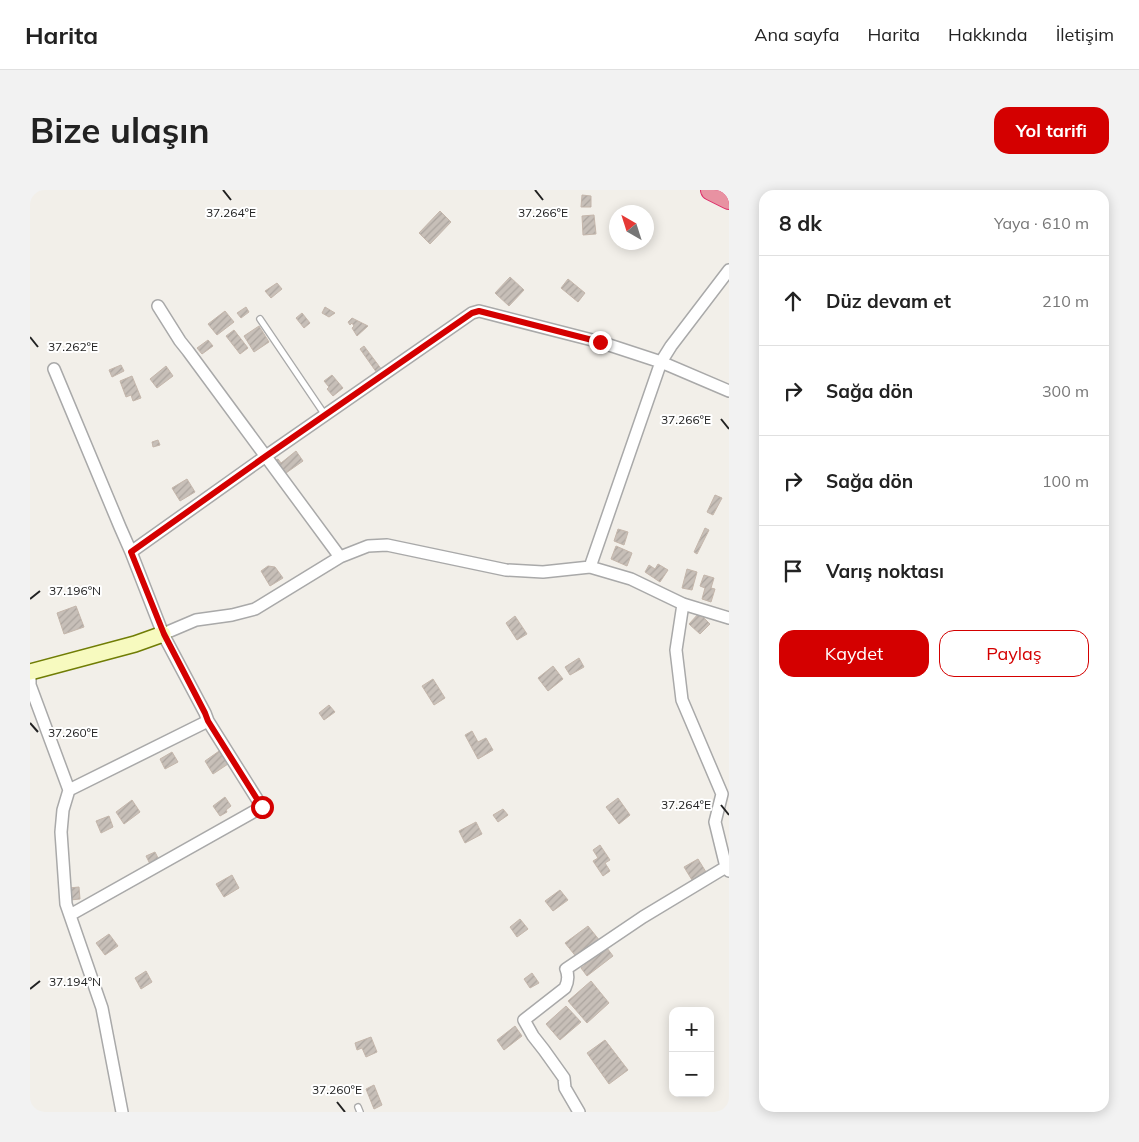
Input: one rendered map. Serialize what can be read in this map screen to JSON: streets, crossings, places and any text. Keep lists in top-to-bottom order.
{
  "north": "top left",
  "page": {
    "header": "Harita",
    "nav": [
      "Ana sayfa",
      "Harita",
      "Hakkında",
      "İletişim"
    ],
    "buttons": [
      "Yol tarifi",
      ["Kaydet", "Paylaş"]
    ],
    "title": "Bize ulaşın",
    "heading": ["8 dk", "Yaya · 610 m"],
    "list": [
      ["Düz devam et", "210 m"],
      ["Sağa dön", "300 m"],
      ["Sağa dön", "100 m"],
      "Varış noktası"
    ],
    "map_buttons": ["+", "−"]
  },
  "coordinates": [
    "37.266°E",
    "37.264°E",
    "37.262°E",
    "37.196°N",
    "37.260°E",
    "37.194°N"
  ]
}
